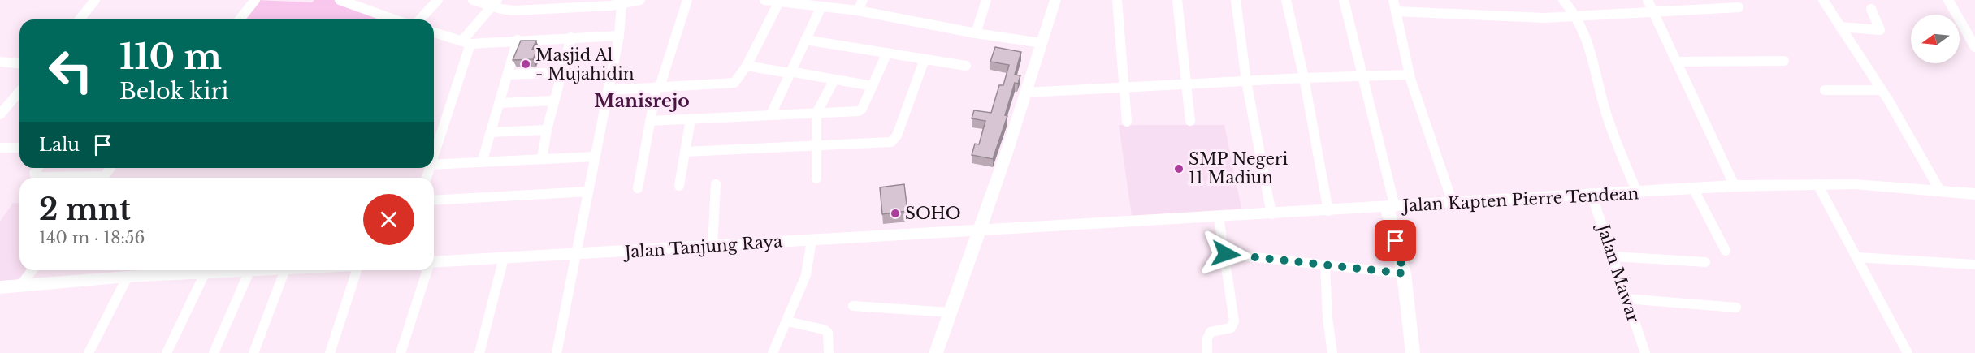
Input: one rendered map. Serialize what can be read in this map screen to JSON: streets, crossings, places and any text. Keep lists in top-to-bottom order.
{
  "streets": {
    "main road": ["Jalan Kapten Pierre Tendean", "Jalan Tanjung Raya"],
    "street": ["Jalan Mawar"]
  },
  "crossings": [
    ["Jalan Kapten Pierre Tendean", "Jalan Tanjung Raya"],
    ["Jalan Kapten Pierre Tendean", "Jalan Mawar"]
  ],
  "districts": ["Manisrejo"],
  "places": ["Masjid Al - Mujahidin", "SMP Negeri 11 Madiun", "SOHO"],
  "north": "left",
  "page": {
    "turn": ["110 m", "Belok kiri"],
    "then": "Lalu",
    "heading": ["2 mnt", "140 m · 18:56"]
  }
}
